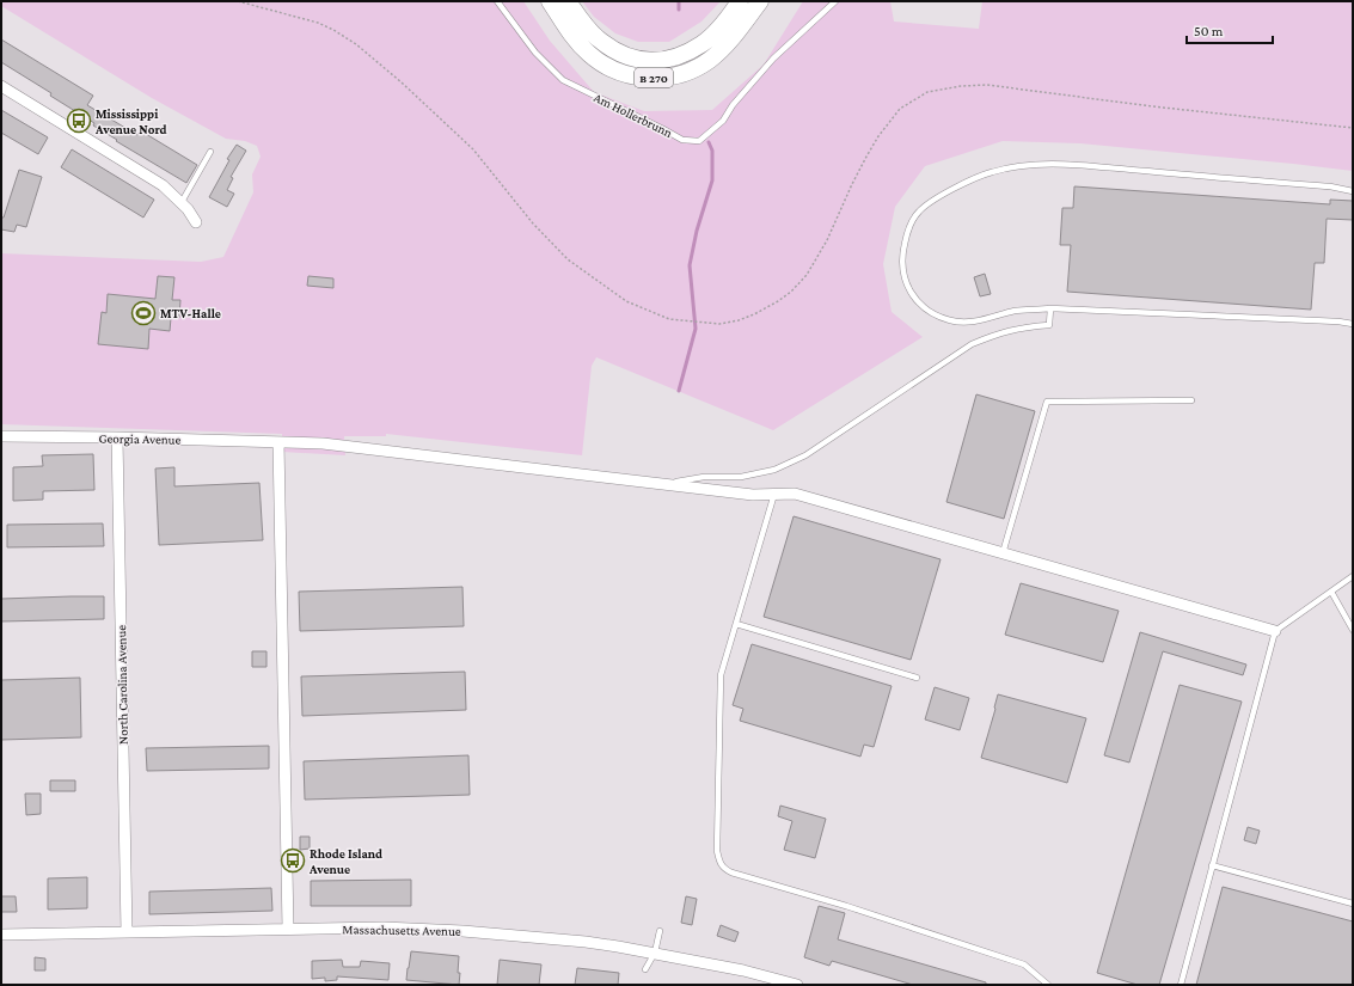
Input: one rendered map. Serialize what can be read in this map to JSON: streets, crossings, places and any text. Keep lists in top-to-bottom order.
{
  "streets": {
    "main road": ["B 270"],
    "street": ["Georgia Avenue", "North Carolina Avenue", "Massachusetts Avenue"],
    "lane": ["Am Hollerbrunn"]
  },
  "crossings": [
    ["Georgia Avenue", "North Carolina Avenue"],
    ["North Carolina Avenue", "Massachusetts Avenue"]
  ],
  "places": {
    "bus stop": ["Mississippi Avenue Nord", "Rhode Island Avenue"],
    "sports": ["MTV-Halle"]
  },
  "scale_bar": "50 m"
}
